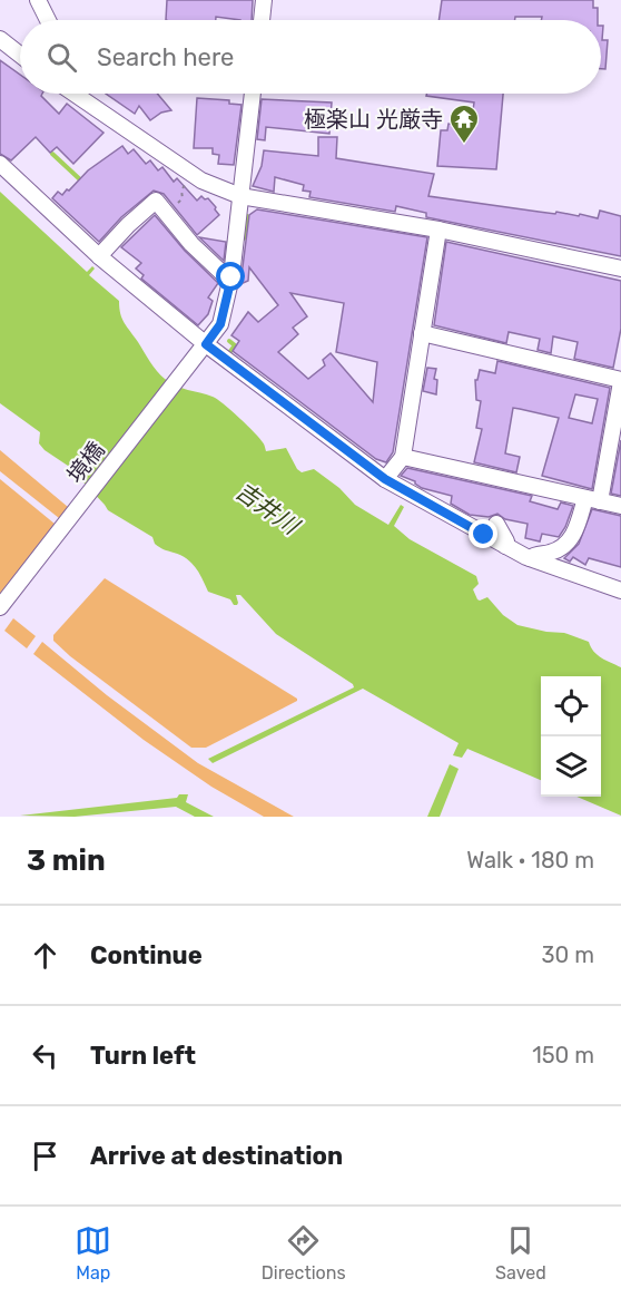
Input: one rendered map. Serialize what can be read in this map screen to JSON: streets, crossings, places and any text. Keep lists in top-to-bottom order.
{
  "streets": {
    "street": ["境橋"]
  },
  "water": ["吉井川"],
  "places": {
    "temple": ["極楽山 光厳寺"]
  },
  "page": {
    "search": "Search here",
    "heading": ["3 min", "Walk · 180 m"],
    "list": [
      ["Continue", "30 m"],
      ["Turn left", "150 m"],
      "Arrive at destination"
    ],
    "nav": ["Map", "Directions", "Saved"]
  }
}
